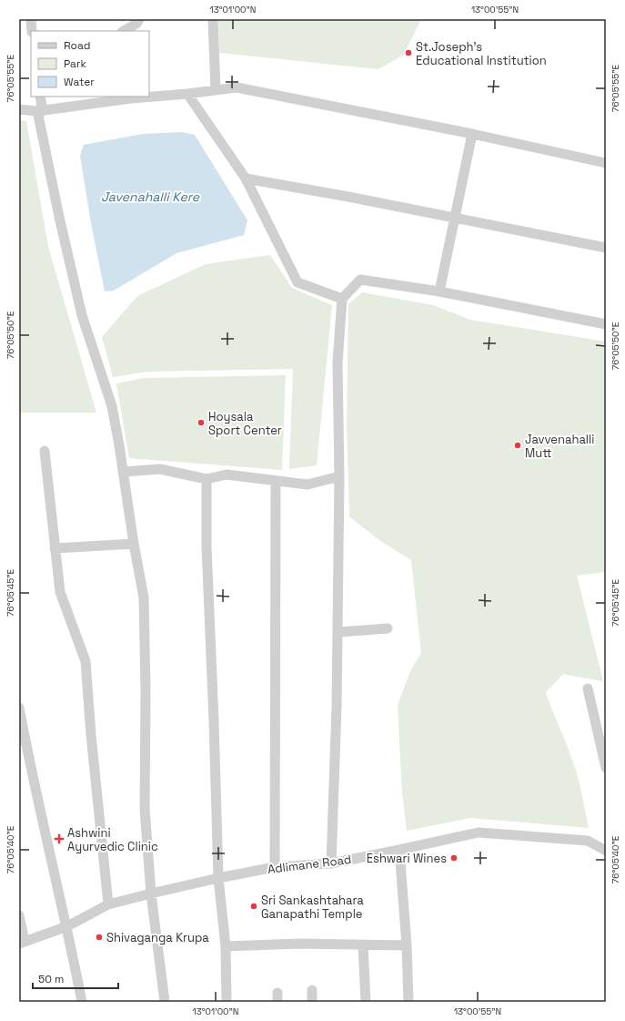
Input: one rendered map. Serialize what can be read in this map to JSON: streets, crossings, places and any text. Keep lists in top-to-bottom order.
{
  "streets": {
    "street": ["Adlimane Road"]
  },
  "water": ["Javenahalli Kere"],
  "places": {
    "other": [
      "St.Joseph's Educational Institution",
      "Hoysala Sport Center",
      "Javvenahalli Mutt",
      "Eshwari Wines",
      "Sri Sankashtahara Ganapathi Temple",
      "Shivaganga Krupa"
    ],
    "health": ["Ashwini Ayurvedic Clinic"]
  },
  "legend": ["Road", "Park", "Water"],
  "scale_bar": "50 m",
  "coordinates": [
    "13°01'00\"N",
    "13°00'55\"N",
    "76°05'55\"E",
    "76°05'50\"E",
    "76°05'45\"E",
    "76°05'40\"E"
  ]
}
